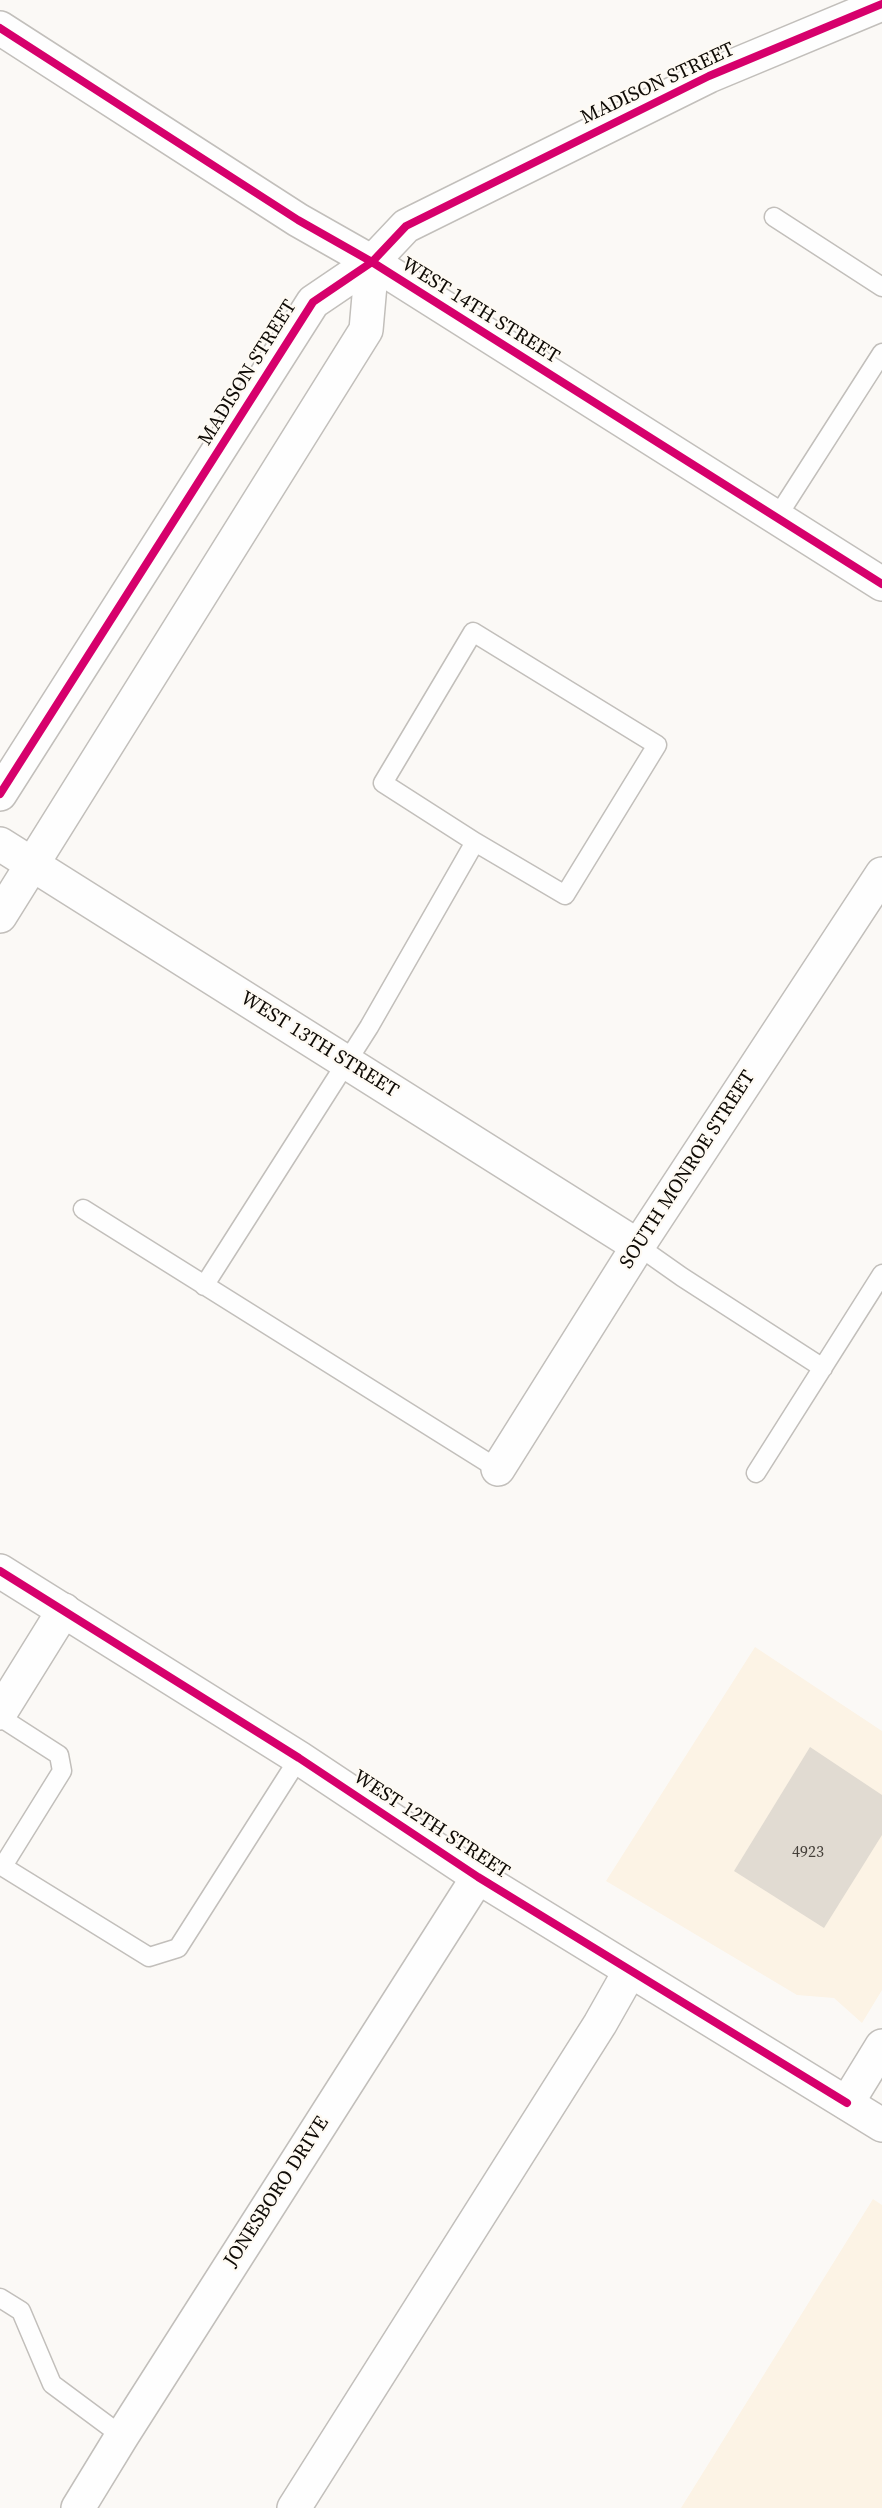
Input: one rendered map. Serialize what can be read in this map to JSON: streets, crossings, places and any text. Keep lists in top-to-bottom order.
{
  "streets": {
    "street": [
      "MADISON STREET",
      "WEST 14TH STREET",
      "WEST 13TH STREET",
      "SOUTH MONROE STREET",
      "WEST 12TH STREET",
      "JONESBORO DRIVE"
    ]
  },
  "crossings": [
    ["MADISON STREET", "WEST 14TH STREET"],
    ["WEST 13TH STREET", "SOUTH MONROE STREET"],
    ["WEST 12TH STREET", "JONESBORO DRIVE"]
  ],
  "house_numbers": ["4923"]
}
